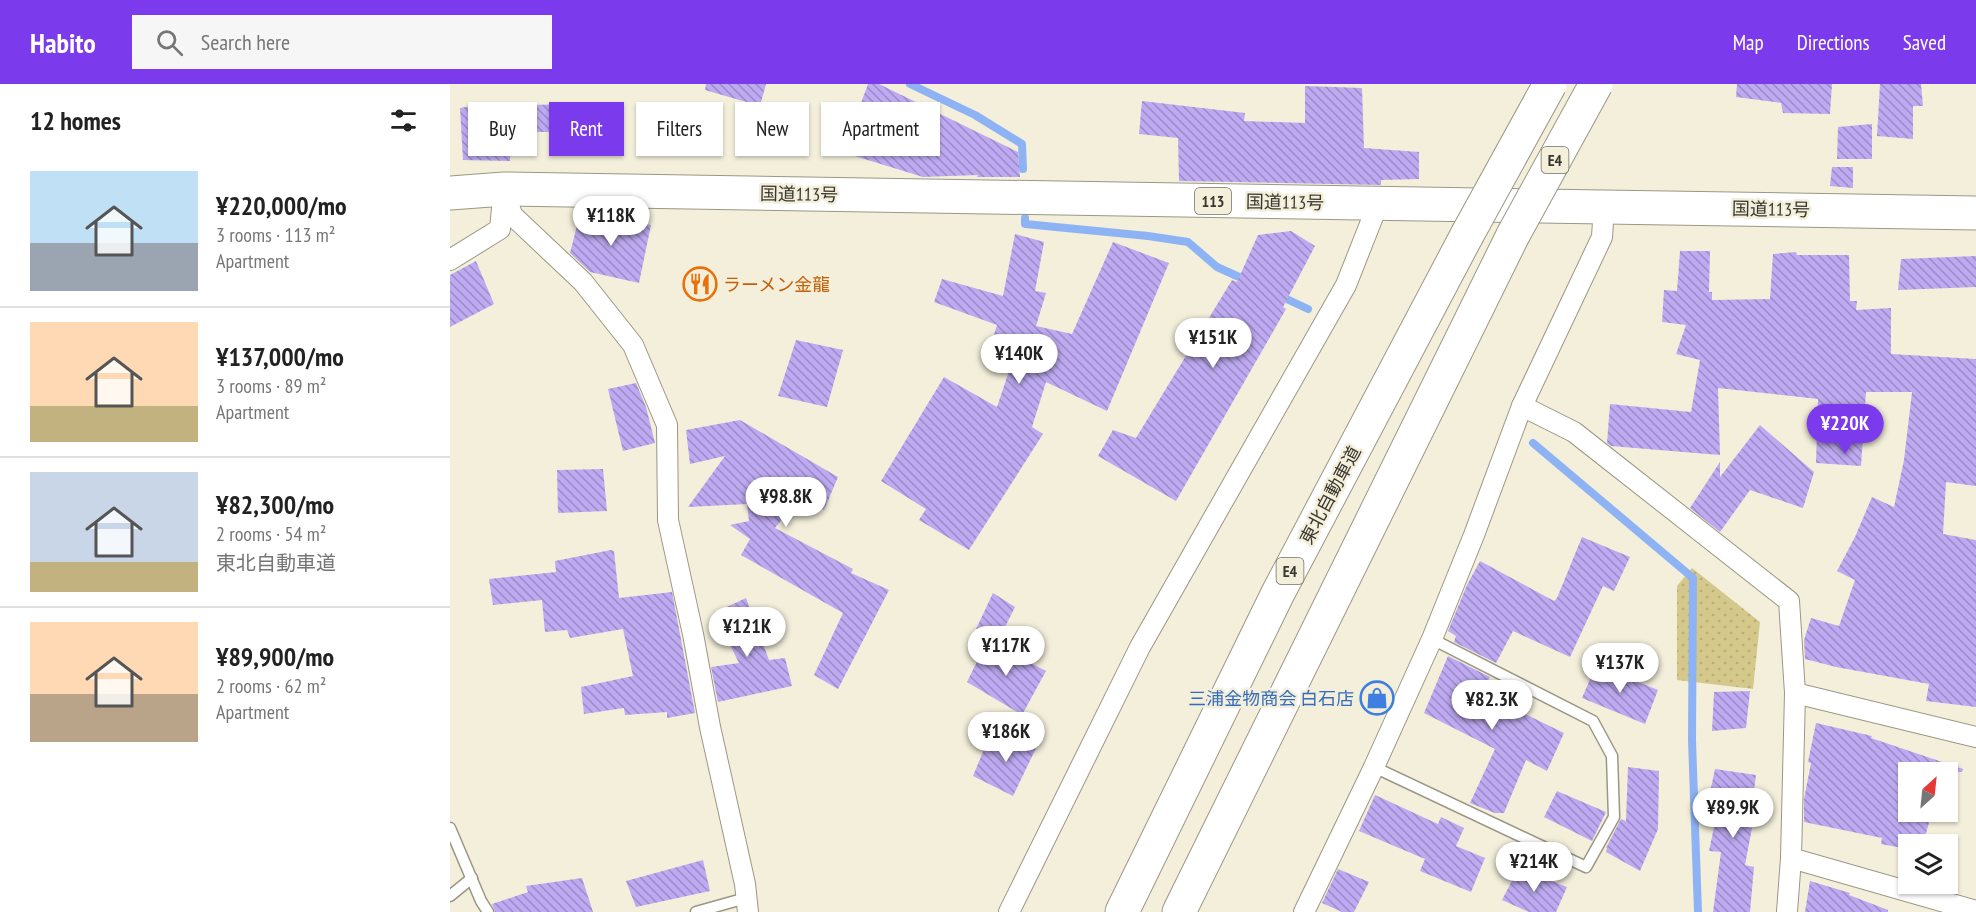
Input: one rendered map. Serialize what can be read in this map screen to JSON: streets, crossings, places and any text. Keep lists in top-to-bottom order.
{
  "streets": {
    "highway": [
      "E4",
      "国道113号",
      "113",
      "東北自動車道"
    ]
  },
  "places": {
    "restaurant": ["ラーメン金龍"],
    "shop": ["三浦金物商会 白石店"]
  },
  "north": "top right",
  "page": {
    "header": "Habito",
    "search": "Search here",
    "nav": ["Map", "Directions", "Saved"],
    "heading": "12 homes",
    "chip": [
      "Buy",
      "Rent",
      "Filters",
      "New",
      "Apartment"
    ],
    "list": [
      {
        "name": "¥220,000/mo",
        "note": "3 rooms · 113 m² · Apartment"
      },
      {
        "name": "¥137,000/mo",
        "note": "3 rooms · 89 m² · Apartment"
      },
      {
        "name": "¥82,300/mo",
        "note": "2 rooms · 54 m² · 東北自動車道"
      },
      {
        "name": "¥89,900/mo",
        "note": "2 rooms · 62 m² · Apartment"
      }
    ],
    "price": [
      "¥118K",
      "¥151K",
      "¥140K",
      "¥220K",
      "¥98.8K",
      "¥121K",
      "¥117K",
      "¥137K",
      "¥82.3K",
      "¥186K",
      "¥89.9K",
      "¥214K"
    ]
  }
}
